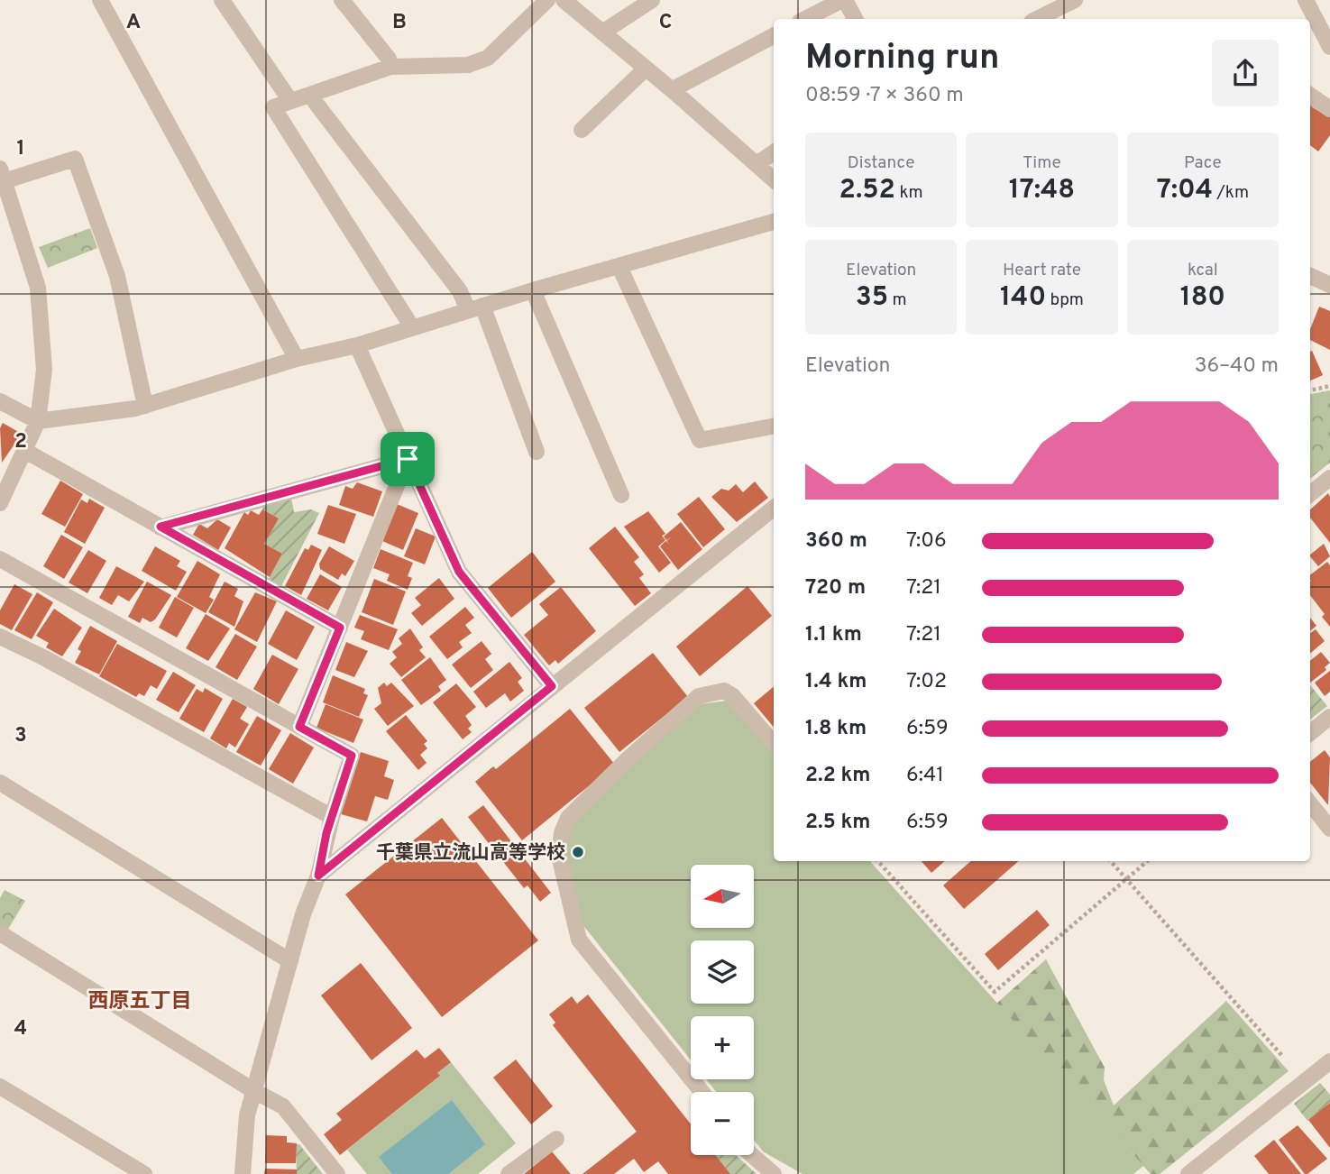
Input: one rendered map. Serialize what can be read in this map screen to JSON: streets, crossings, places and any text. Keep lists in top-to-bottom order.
{
  "districts": ["西原五丁目"],
  "places": ["千葉県立流山高等学校"],
  "north": "left",
  "page": {
    "heading": ["Morning run", "08:59 · 7 × 360 m"],
    "stats": [
      ["Distance", "2.52 km"],
      ["Time", "17:48"],
      ["Pace", "7:04 /km"],
      ["Elevation", "35 m"],
      ["Heart rate", "140 bpm"],
      ["kcal", "180"]
    ],
    "chart": ["Elevation", "36–40 m"],
    "list": [
      {
        "name": "360 m",
        "note": "7:06"
      },
      {
        "name": "720 m",
        "note": "7:21"
      },
      {
        "name": "1.1 km",
        "note": "7:21"
      },
      {
        "name": "1.4 km",
        "note": "7:02"
      },
      {
        "name": "1.8 km",
        "note": "6:59"
      },
      {
        "name": "2.2 km",
        "note": "6:41"
      },
      {
        "name": "2.5 km",
        "note": "6:59"
      }
    ],
    "map_buttons": ["+", "−"]
  },
  "grid": {
    "columns": ["A", "B", "C"],
    "rows": [
      "1",
      "2",
      "3",
      "4"
    ]
  }
}
